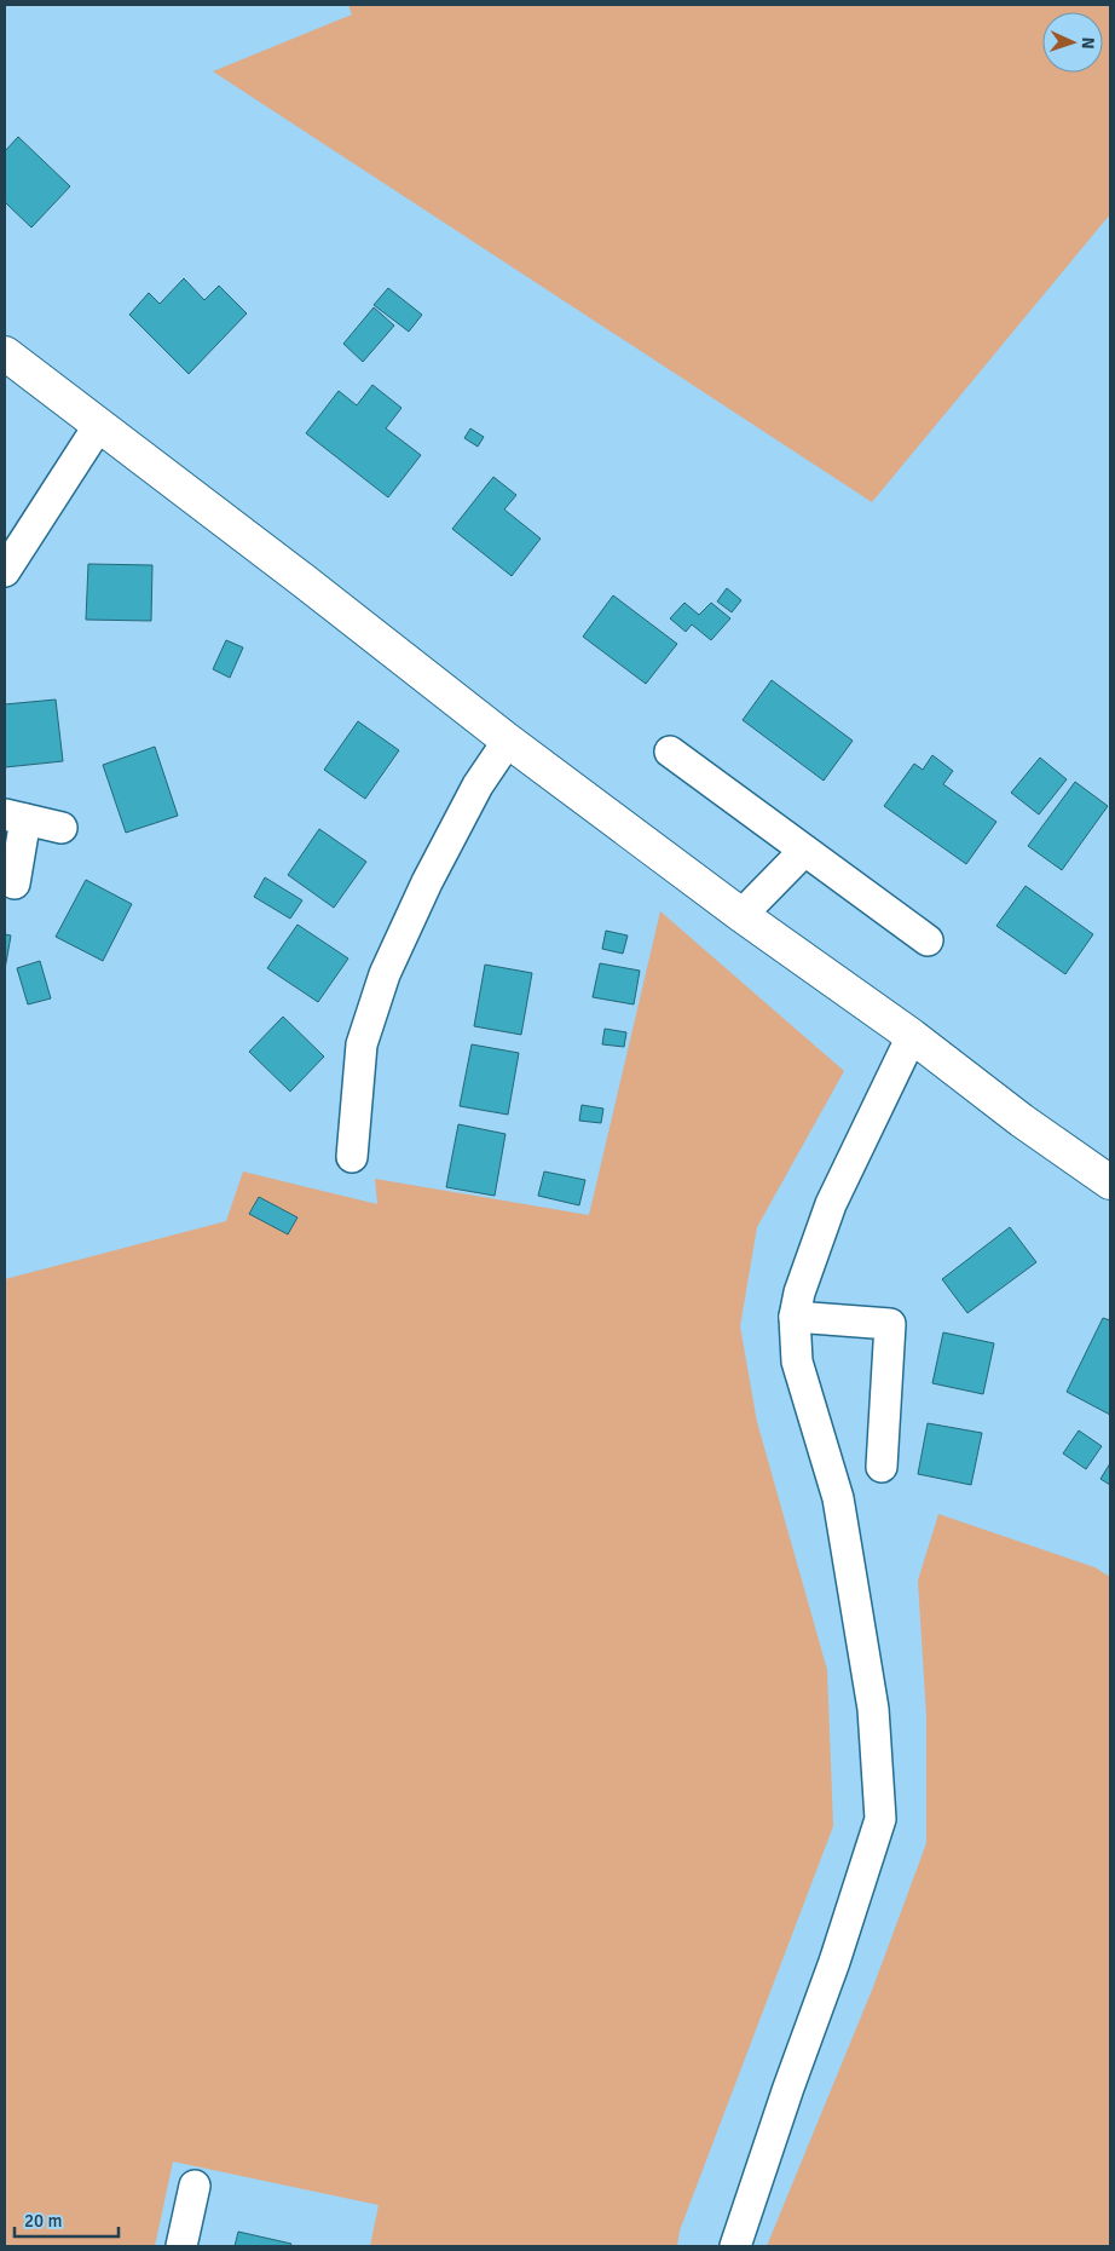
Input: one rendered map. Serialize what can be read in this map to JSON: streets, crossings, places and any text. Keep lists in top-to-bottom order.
{
  "scale_bar": "20 m",
  "north": "right"
}
